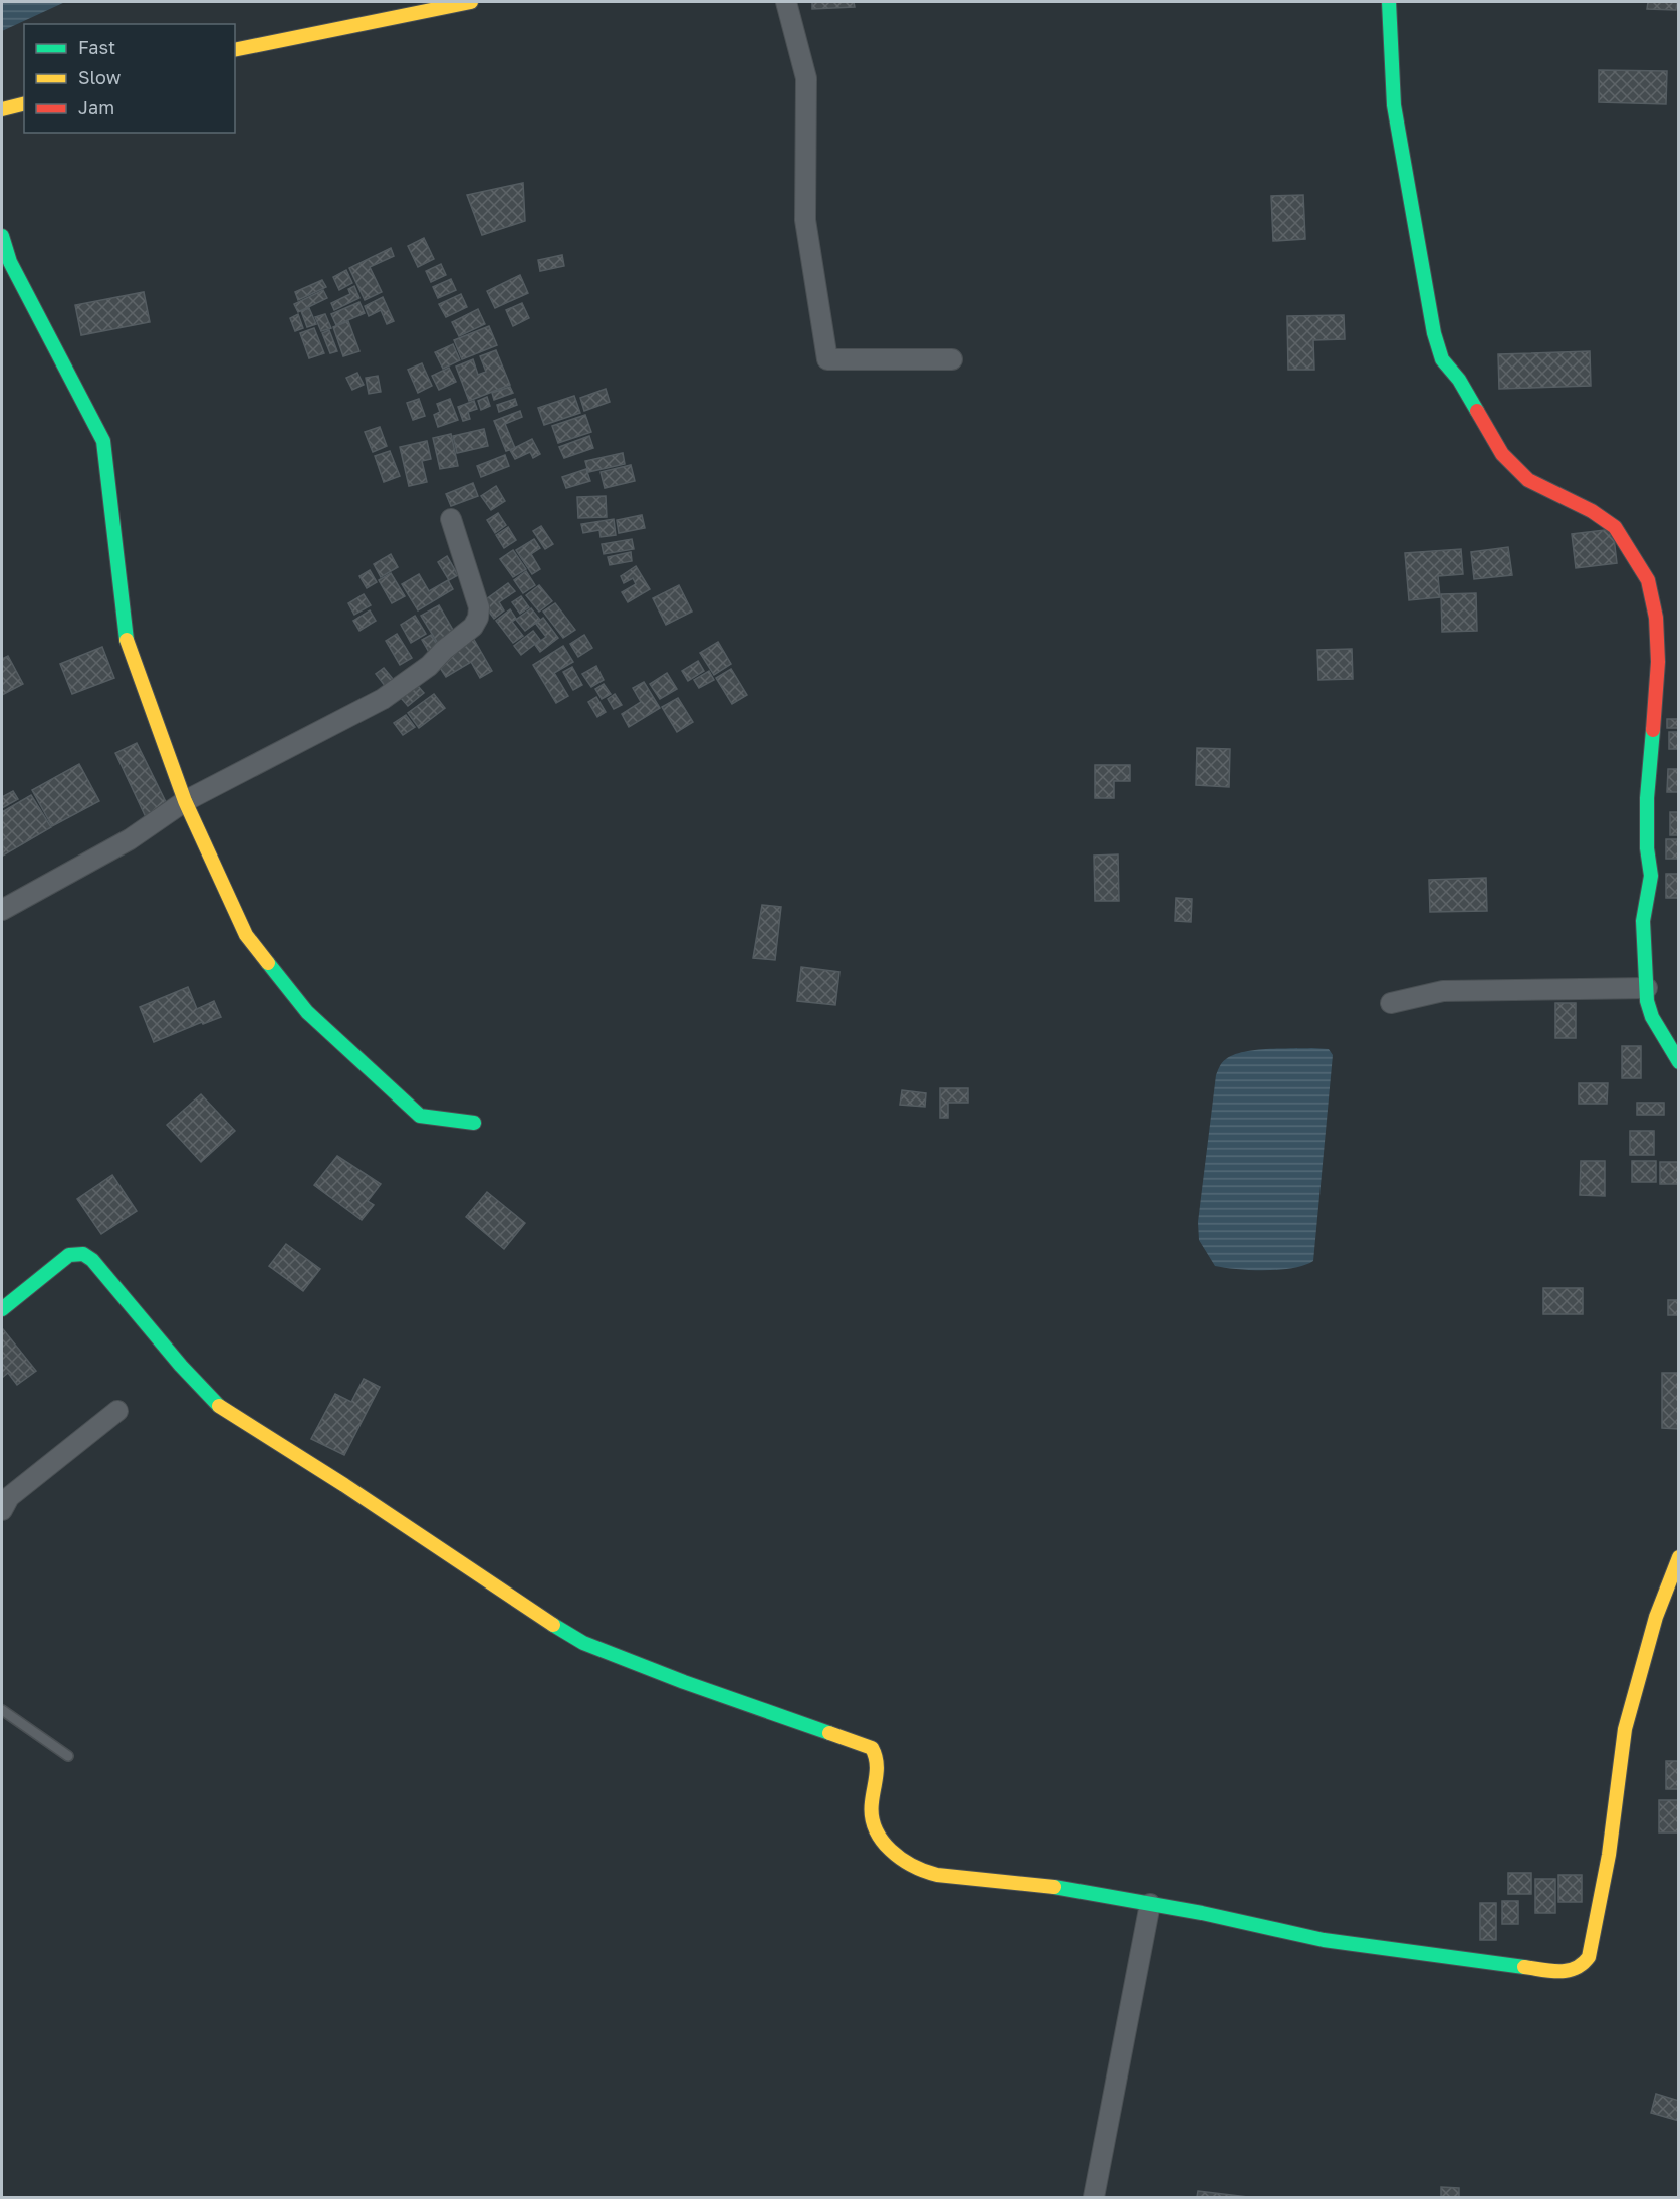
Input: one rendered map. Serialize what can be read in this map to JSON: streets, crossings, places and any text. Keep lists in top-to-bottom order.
{
  "legend": ["Fast", "Slow", "Jam"]
}
